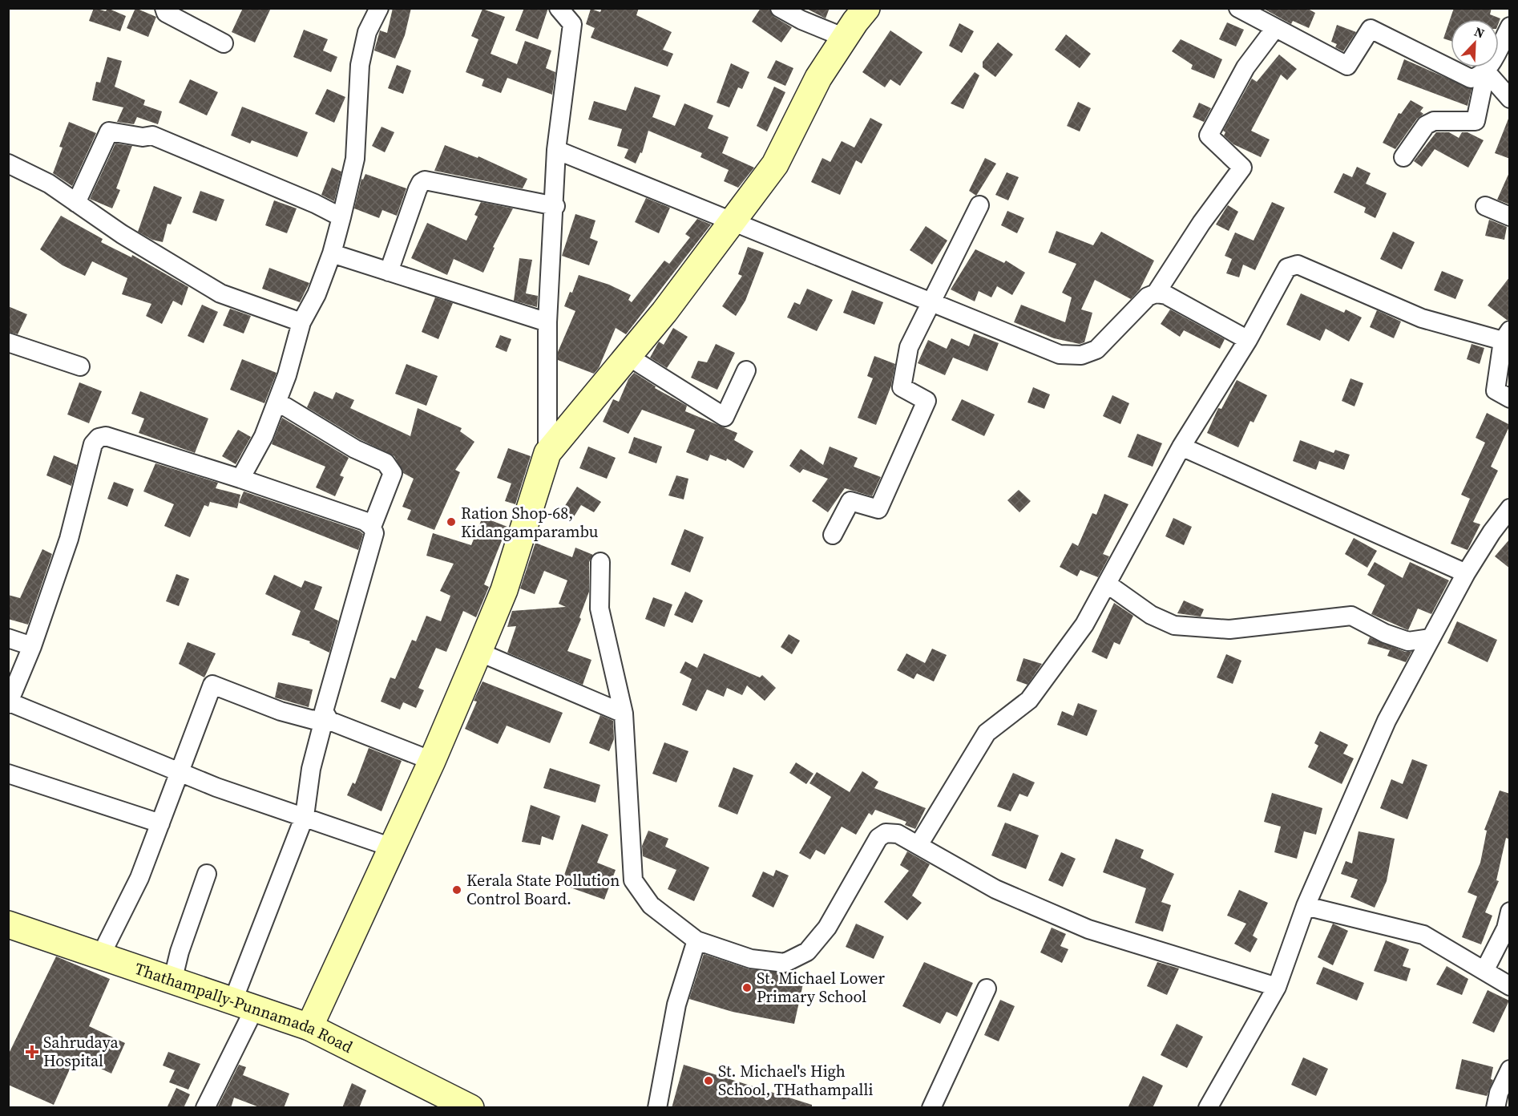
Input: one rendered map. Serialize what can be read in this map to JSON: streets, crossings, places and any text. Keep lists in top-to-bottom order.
{
  "streets": {
    "main road": ["Thathampally-Punnamada Road"]
  },
  "places": {
    "other": [
      "Ration Shop-68, Kidangamparambu",
      "Kerala State Pollution Control Board.",
      "St. Michael Lower Primary School",
      "St. Michael's High School, THathampalli"
    ],
    "health": ["Sahrudaya Hospital"]
  },
  "north": "top right"
}
